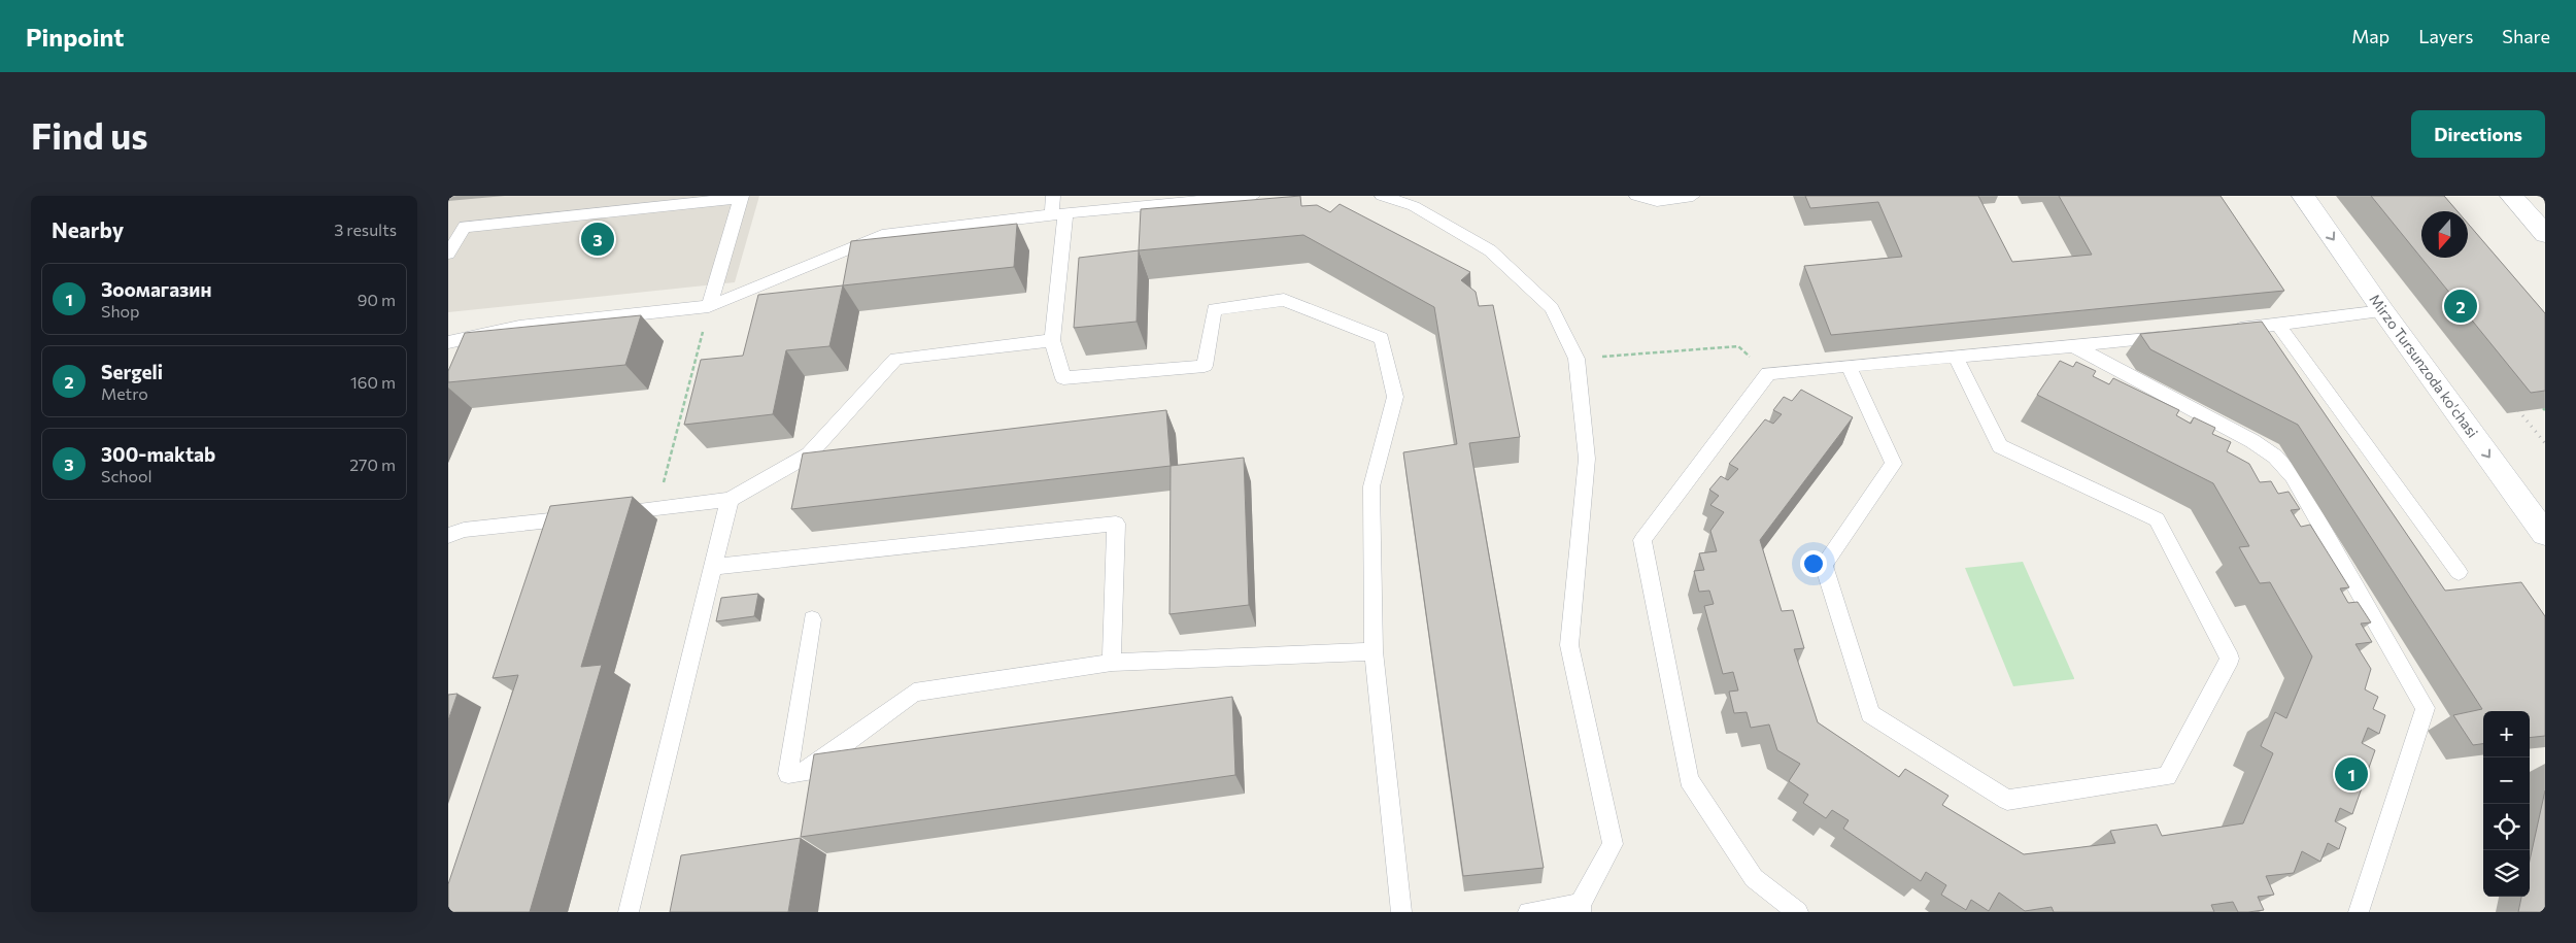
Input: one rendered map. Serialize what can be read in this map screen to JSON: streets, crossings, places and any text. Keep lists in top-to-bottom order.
{
  "streets": {
    "main road": ["Mirzo Tursunzoda ko'chasi"]
  },
  "one_way": ["Mirzo Tursunzoda ko'chasi"],
  "north": "bottom",
  "page": {
    "header": "Pinpoint",
    "nav": ["Map", "Layers", "Share"],
    "buttons": "Directions",
    "title": "Find us",
    "heading": ["Nearby", "3 results"],
    "pins": ["3", "2", "1"],
    "list": [
      {
        "mark": "1",
        "name": "Зоомагазин",
        "note": "Shop",
        "value": "90 m"
      },
      {
        "mark": "2",
        "name": "Sergeli",
        "note": "Metro",
        "value": "160 m"
      },
      {
        "mark": "3",
        "name": "300-maktab",
        "note": "School",
        "value": "270 m"
      }
    ],
    "map_buttons": ["+", "−"]
  }
}
